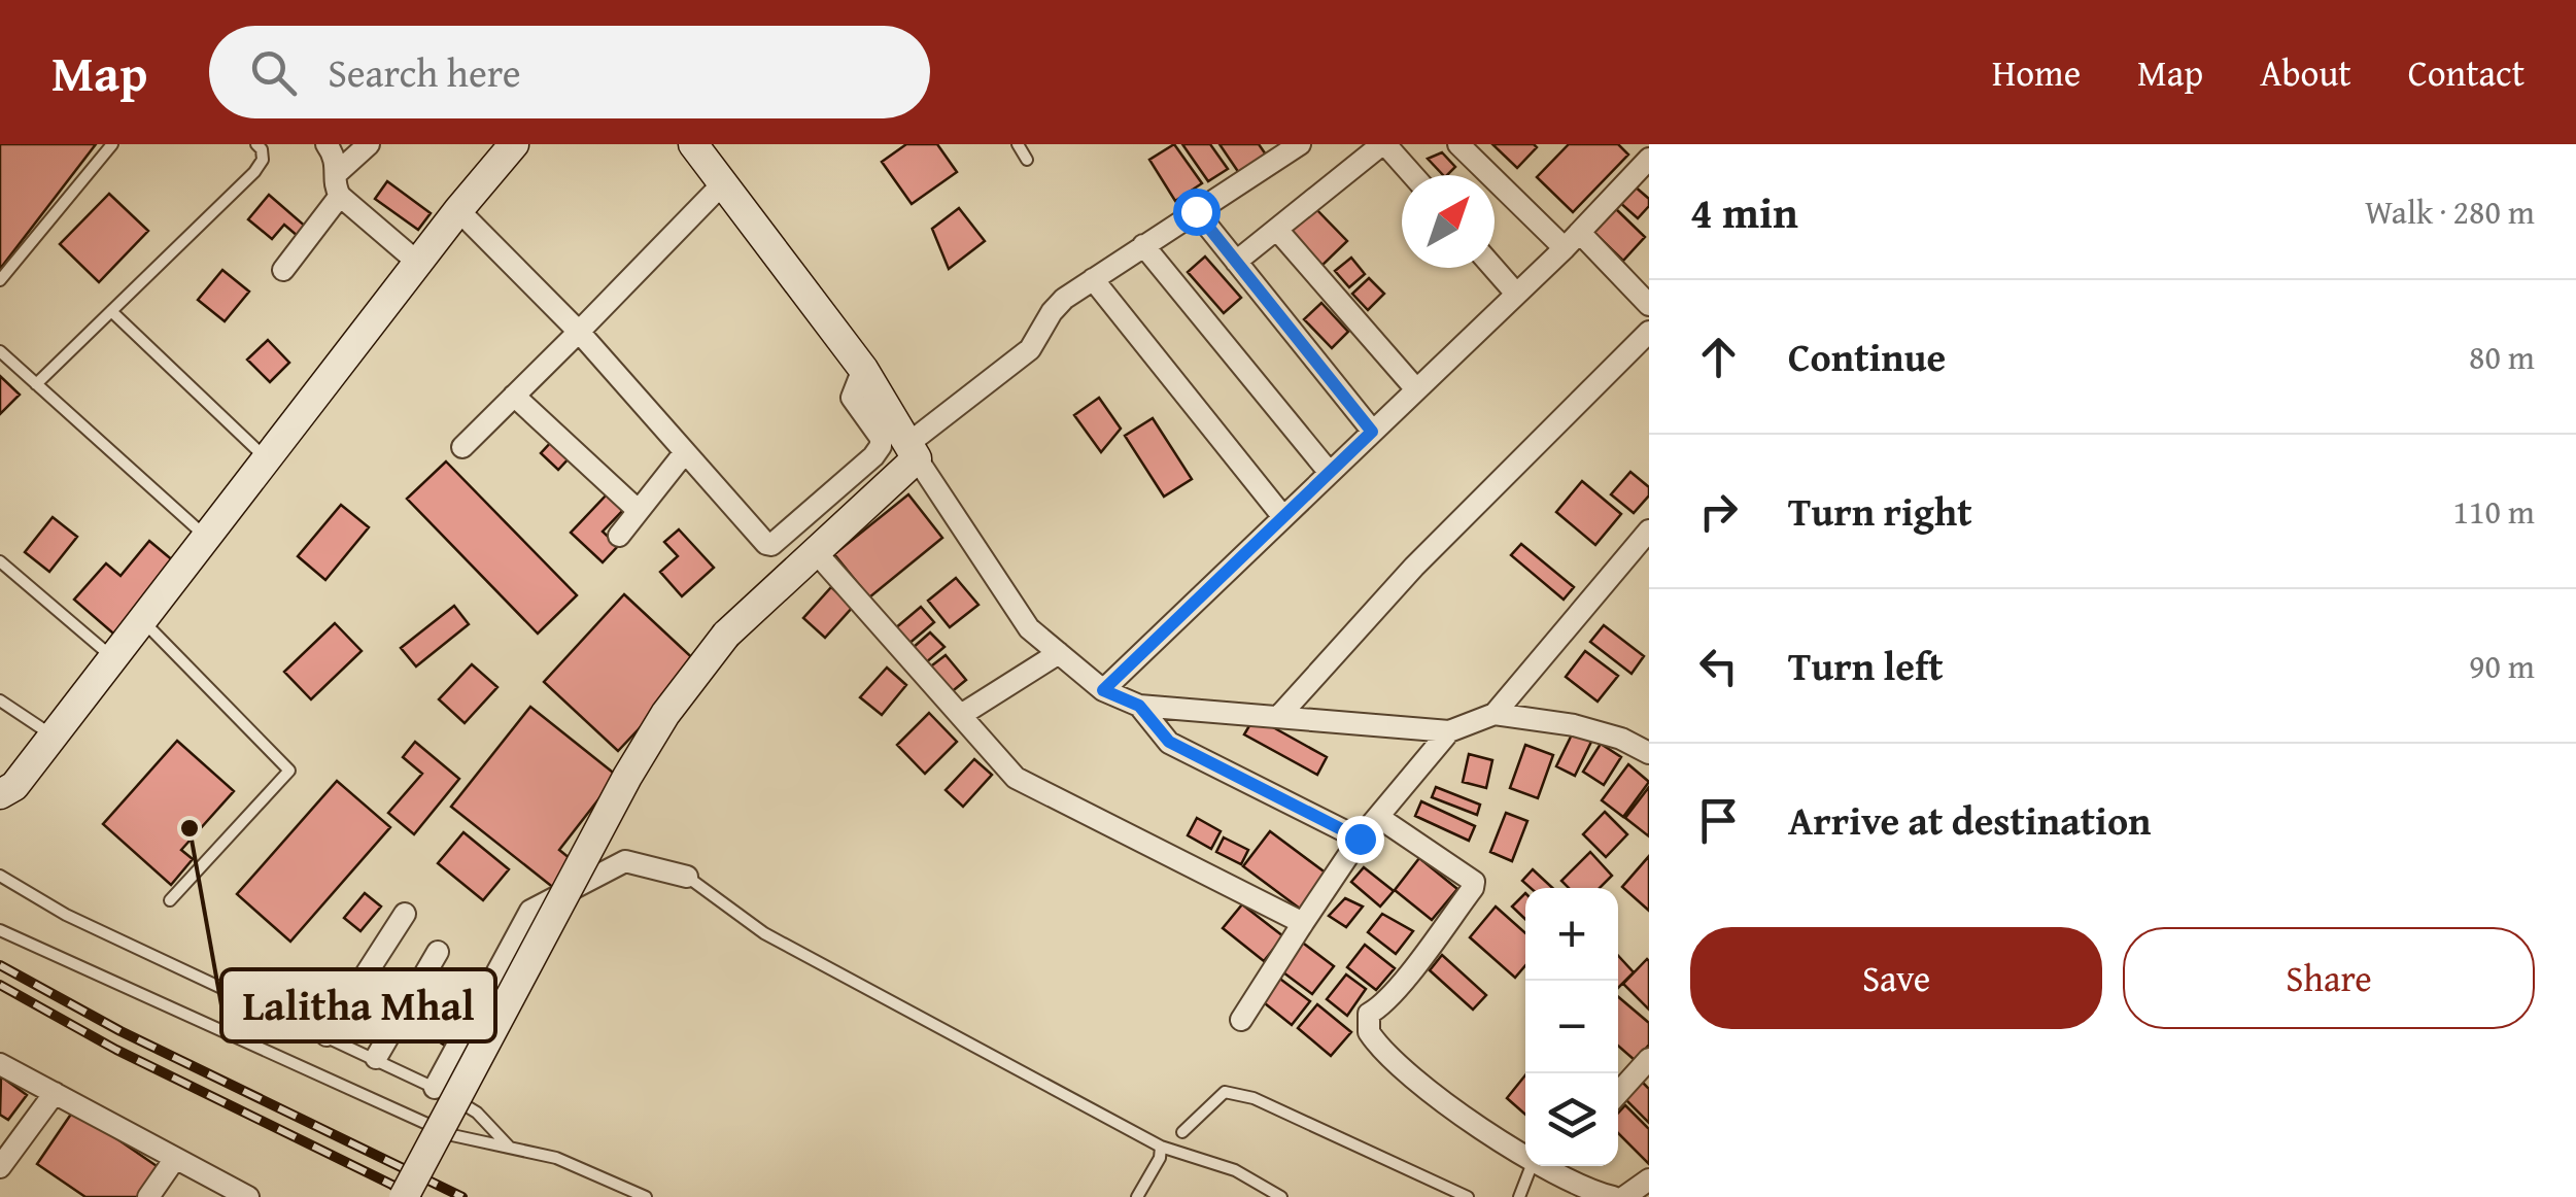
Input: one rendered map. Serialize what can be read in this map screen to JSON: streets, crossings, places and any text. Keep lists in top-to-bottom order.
{
  "places": ["Lalitha Mhal"],
  "north": "top right",
  "page": {
    "header": "Map",
    "search": "Search here",
    "nav": [
      "Home",
      "Map",
      "About",
      "Contact"
    ],
    "heading": ["4 min", "Walk · 280 m"],
    "list": [
      ["Continue", "80 m"],
      ["Turn right", "110 m"],
      ["Turn left", "90 m"],
      "Arrive at destination"
    ],
    "map_buttons": ["+", "−"],
    "buttons": ["Save", "Share"]
  }
}
